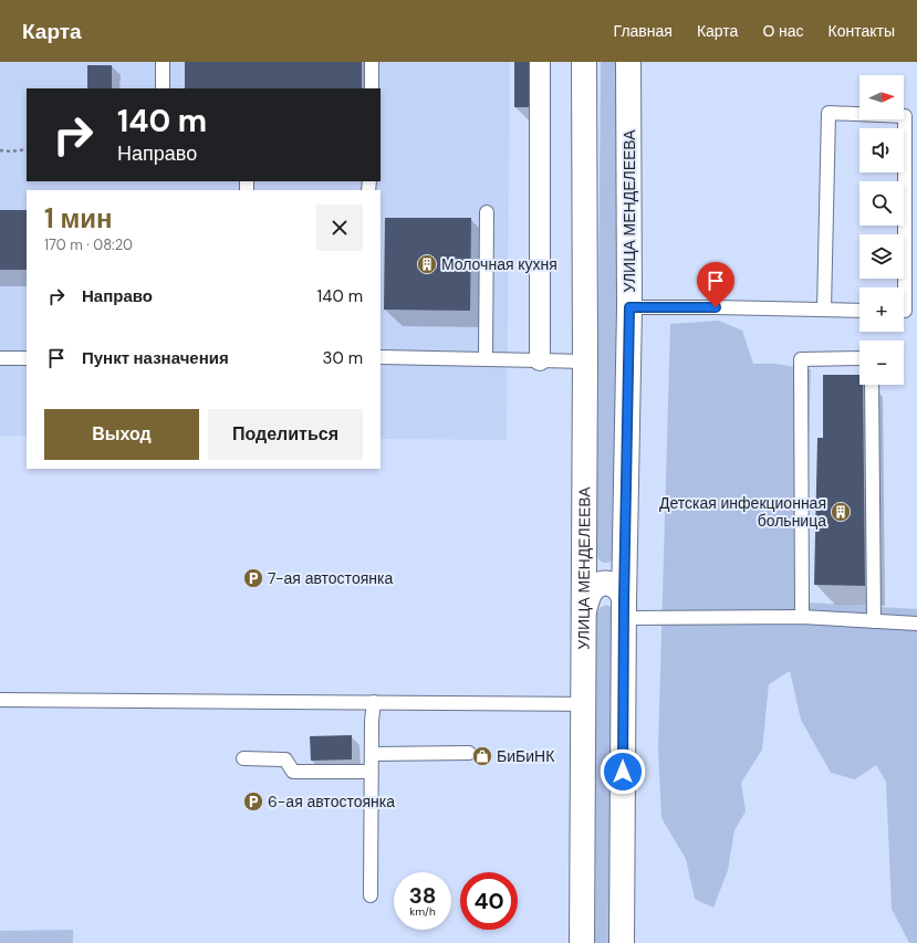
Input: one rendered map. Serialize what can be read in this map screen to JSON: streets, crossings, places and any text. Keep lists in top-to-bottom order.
{
  "streets": {
    "street": ["УЛИЦА МЕНДЕЛЕЕВА"]
  },
  "places": {
    "building": ["Молочная кухня", "Детская инфекционная больница"],
    "parking": ["7-ая автостоянка", "6-ая автостоянка"],
    "shop": ["БиБиНК"]
  },
  "north": "right",
  "page": {
    "header": "Карта",
    "nav": [
      "Главная",
      "Карта",
      "О нас",
      "Контакты"
    ],
    "map_buttons": ["+", "−"],
    "turn": ["140 m", "Направо"],
    "heading": ["1 мин", "170 m · 08:20"],
    "list": [
      {
        "name": "Направо",
        "value": "140 m"
      },
      {
        "name": "Пункт назначения",
        "value": "30 m"
      }
    ],
    "buttons": ["Выход", "Поделиться"],
    "speed": "38 km/h",
    "limit": "40"
  }
}
